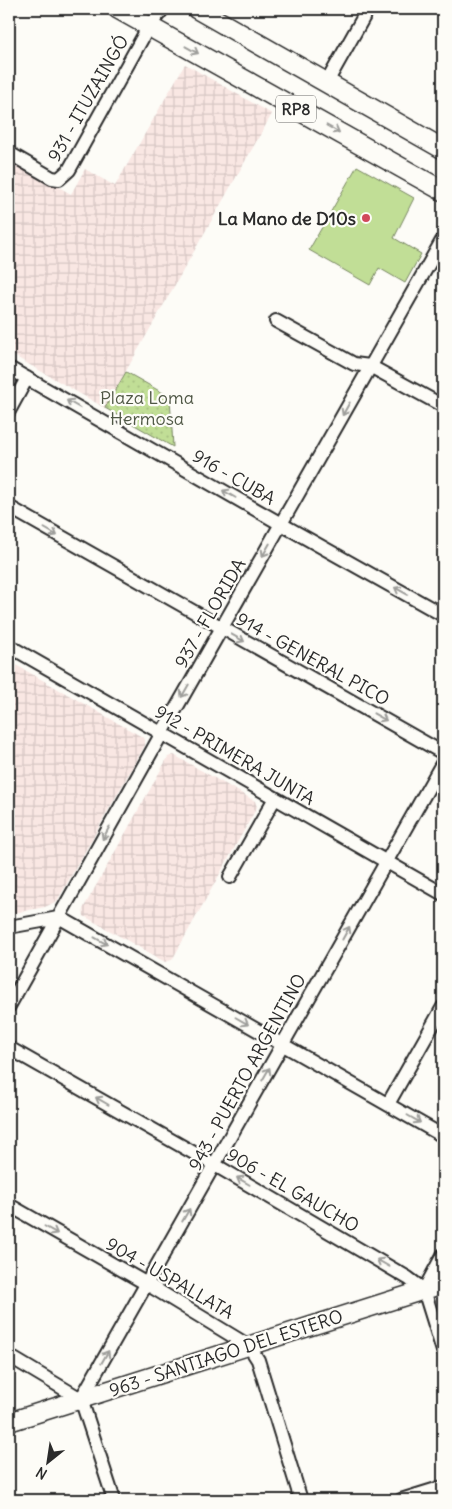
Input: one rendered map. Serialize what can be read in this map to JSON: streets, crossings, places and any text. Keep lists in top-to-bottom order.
{
  "streets": {
    "main road": ["RP8"],
    "street": [
      "931 - ITUZAINGÓ",
      "916 - CUBA",
      "937 - FLORIDA",
      "914 - GENERAL PICO",
      "912 - PRIMERA JUNTA",
      "943 - PUERTO ARGENTINO",
      "906 - EL GAUCHO",
      "904 - USPALLATA",
      "963 - SANTIAGO DEL ESTERO"
    ]
  },
  "crossings": [
    ["931 - ITUZAINGÓ", "RP8"],
    ["916 - CUBA", "937 - FLORIDA"],
    ["937 - FLORIDA", "914 - GENERAL PICO"],
    ["937 - FLORIDA", "912 - PRIMERA JUNTA"],
    ["912 - PRIMERA JUNTA", "943 - PUERTO ARGENTINO"],
    ["943 - PUERTO ARGENTINO", "906 - EL GAUCHO"],
    ["943 - PUERTO ARGENTINO", "904 - USPALLATA"],
    ["943 - PUERTO ARGENTINO", "963 - SANTIAGO DEL ESTERO"],
    ["906 - EL GAUCHO", "963 - SANTIAGO DEL ESTERO"],
    ["904 - USPALLATA", "963 - SANTIAGO DEL ESTERO"]
  ],
  "one_way": [
    "916 - CUBA",
    "937 - FLORIDA",
    "914 - GENERAL PICO",
    "943 - PUERTO ARGENTINO",
    "906 - EL GAUCHO",
    "904 - USPALLATA"
  ],
  "parks": ["Plaza Loma Hermosa"],
  "places": ["La Mano de D10s"],
  "north": "bottom left"
}
